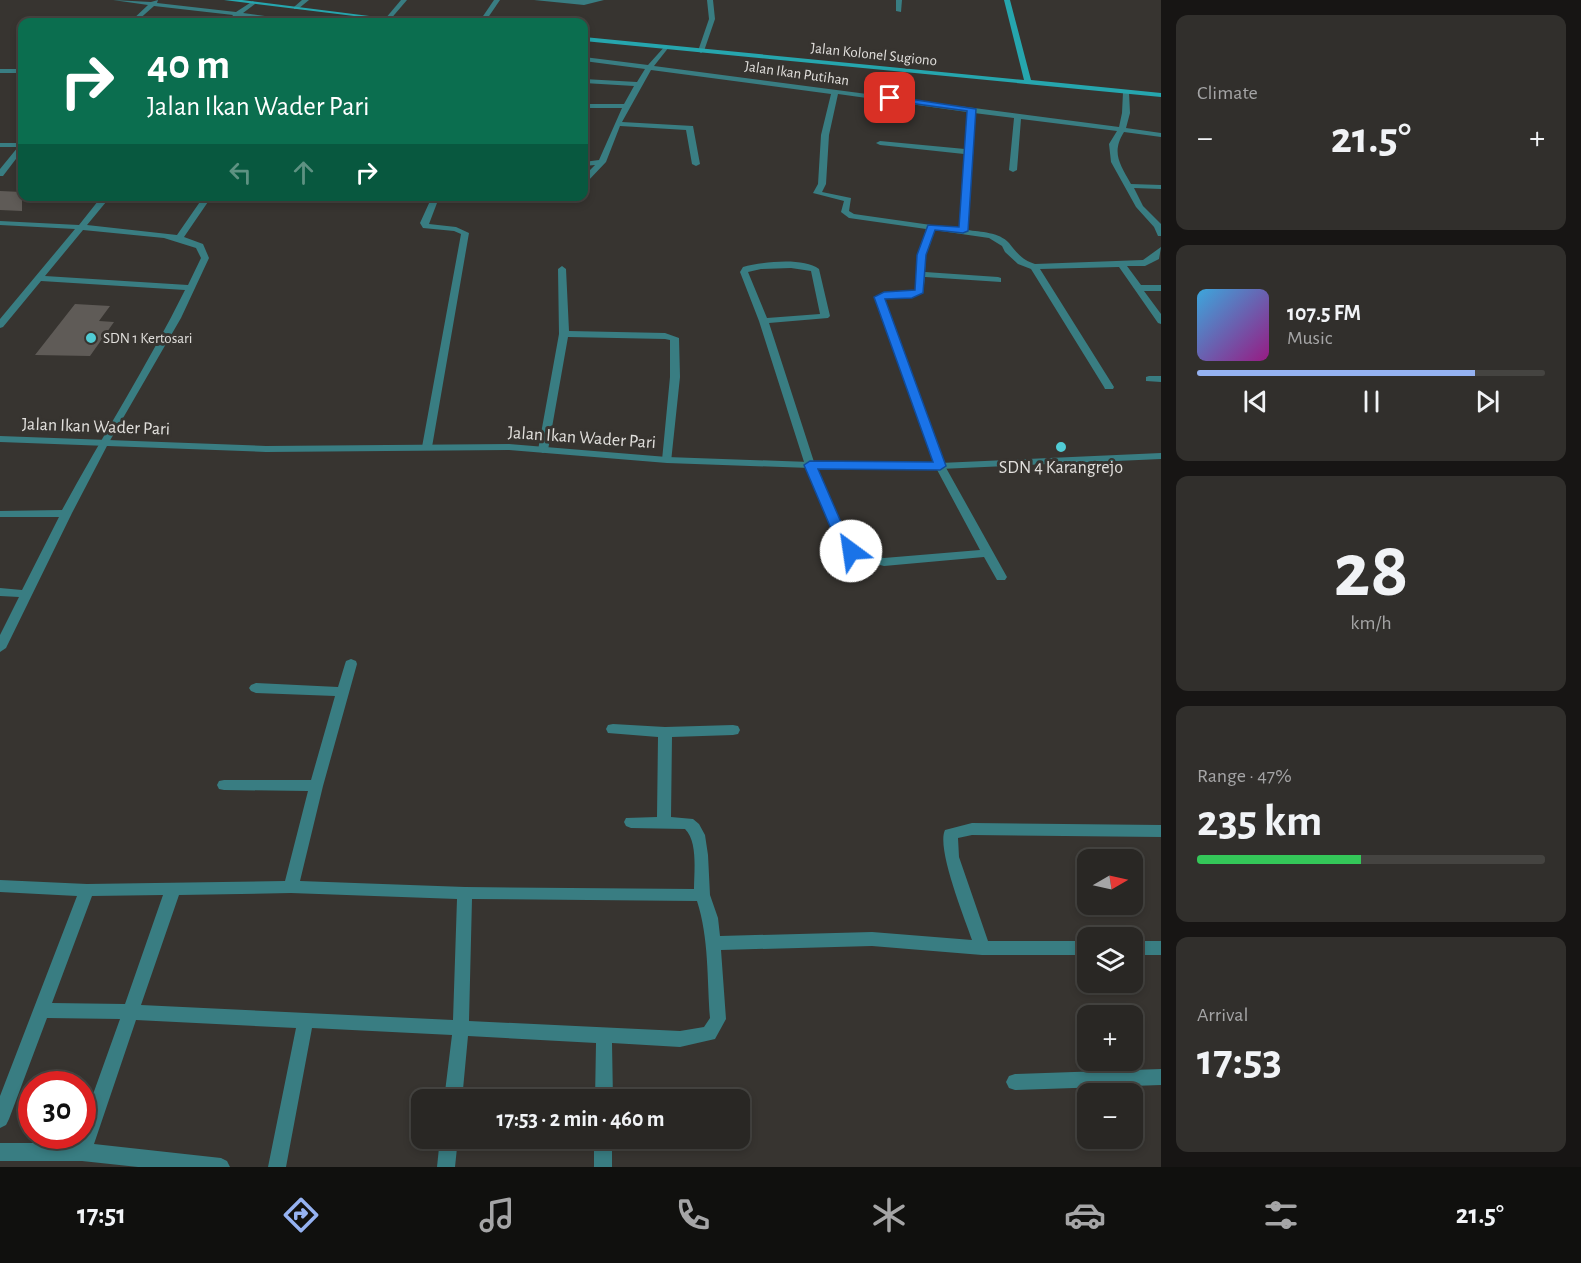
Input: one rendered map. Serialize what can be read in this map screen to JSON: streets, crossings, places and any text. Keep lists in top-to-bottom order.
{
  "streets": {
    "main road": ["Jalan Kolonel Sugiono"],
    "street": ["Jalan Ikan Putihan", "Jalan Ikan Wader Pari"]
  },
  "places": ["SDN 1 Kertosari", "SDN 4 Karangrejo"],
  "north": "right",
  "page": {
    "tile": [
      "Climate",
      ["28", "km/h"],
      ["Range · 47%", "235 km"],
      ["Arrival", "17:53"]
    ],
    "turn": ["40 m", "Jalan Ikan Wader Pari"],
    "heat": ["−", "21.5°", "+"],
    "song": ["107.5 FM", "Music"],
    "map_buttons": ["+", "−"],
    "limit": "30",
    "trip": "17:53 · 2 min · 460 m",
    "tabs": ["17:51", "21.5°"]
  }
}
